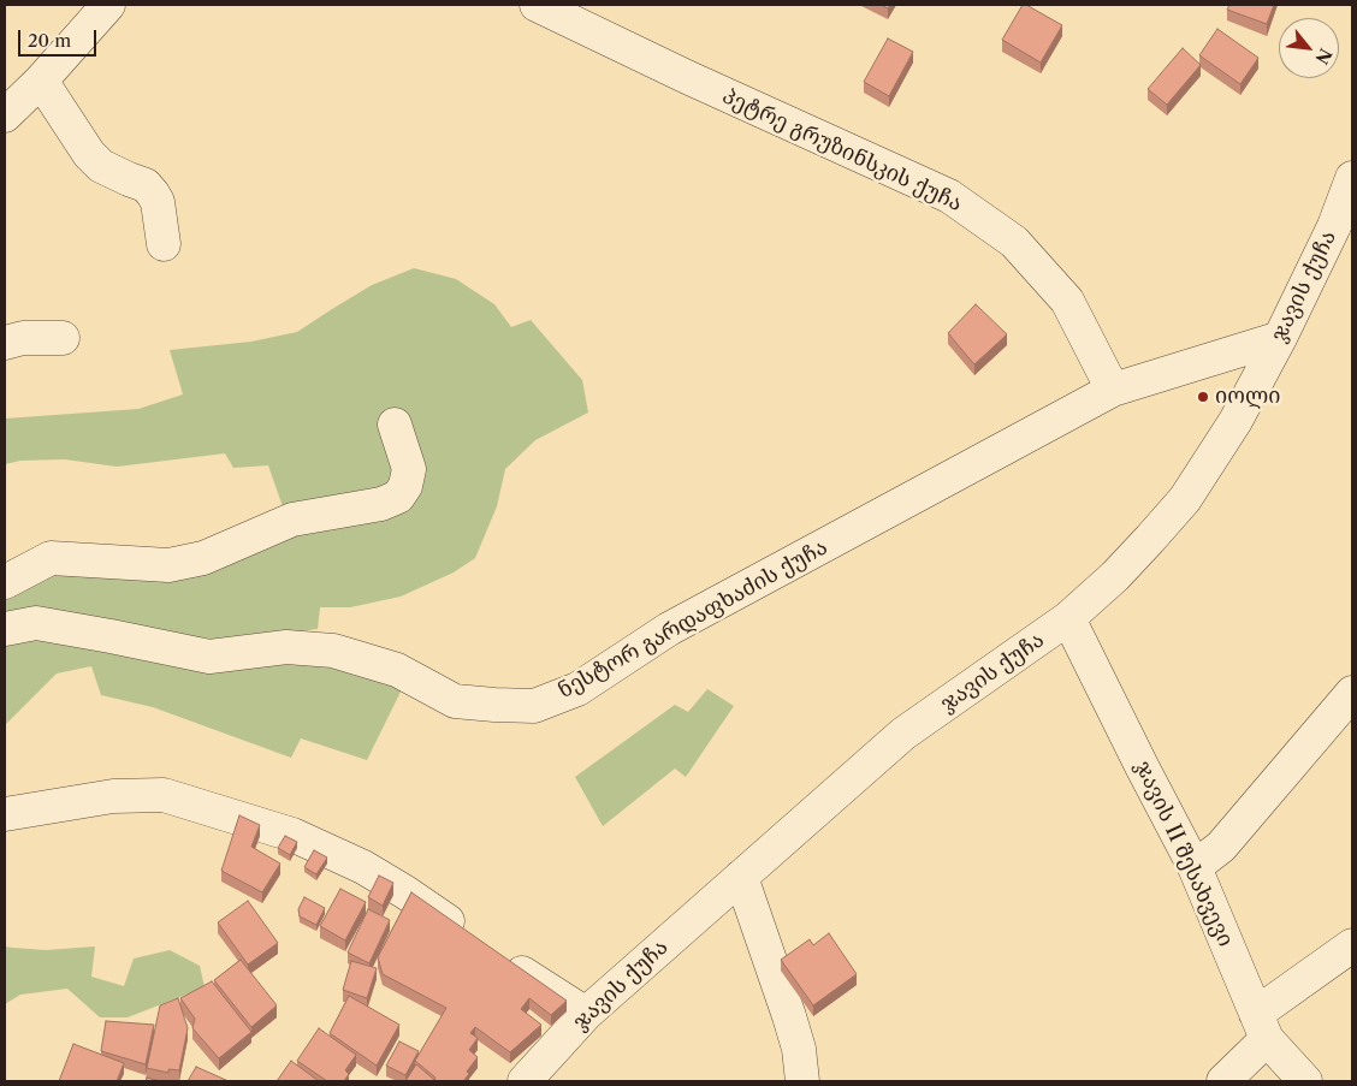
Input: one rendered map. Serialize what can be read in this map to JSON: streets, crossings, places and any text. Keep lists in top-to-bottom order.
{
  "streets": {
    "street": [
      "პეტრე გრუზინსკის ქუჩა",
      "ჯავის ქუჩა",
      "ნესტორ გარდაფხაძის ქუჩა",
      "ჯავის II შესახვევი"
    ]
  },
  "crossings": [
    ["პეტრე გრუზინსკის ქუჩა", "ნესტორ გარდაფხაძის ქუჩა"],
    ["ჯავის ქუჩა", "ნესტორ გარდაფხაძის ქუჩა"],
    ["ჯავის ქუჩა", "ჯავის II შესახვევი"]
  ],
  "places": ["იოლი"],
  "scale_bar": "20 m",
  "north": "bottom right"
}
